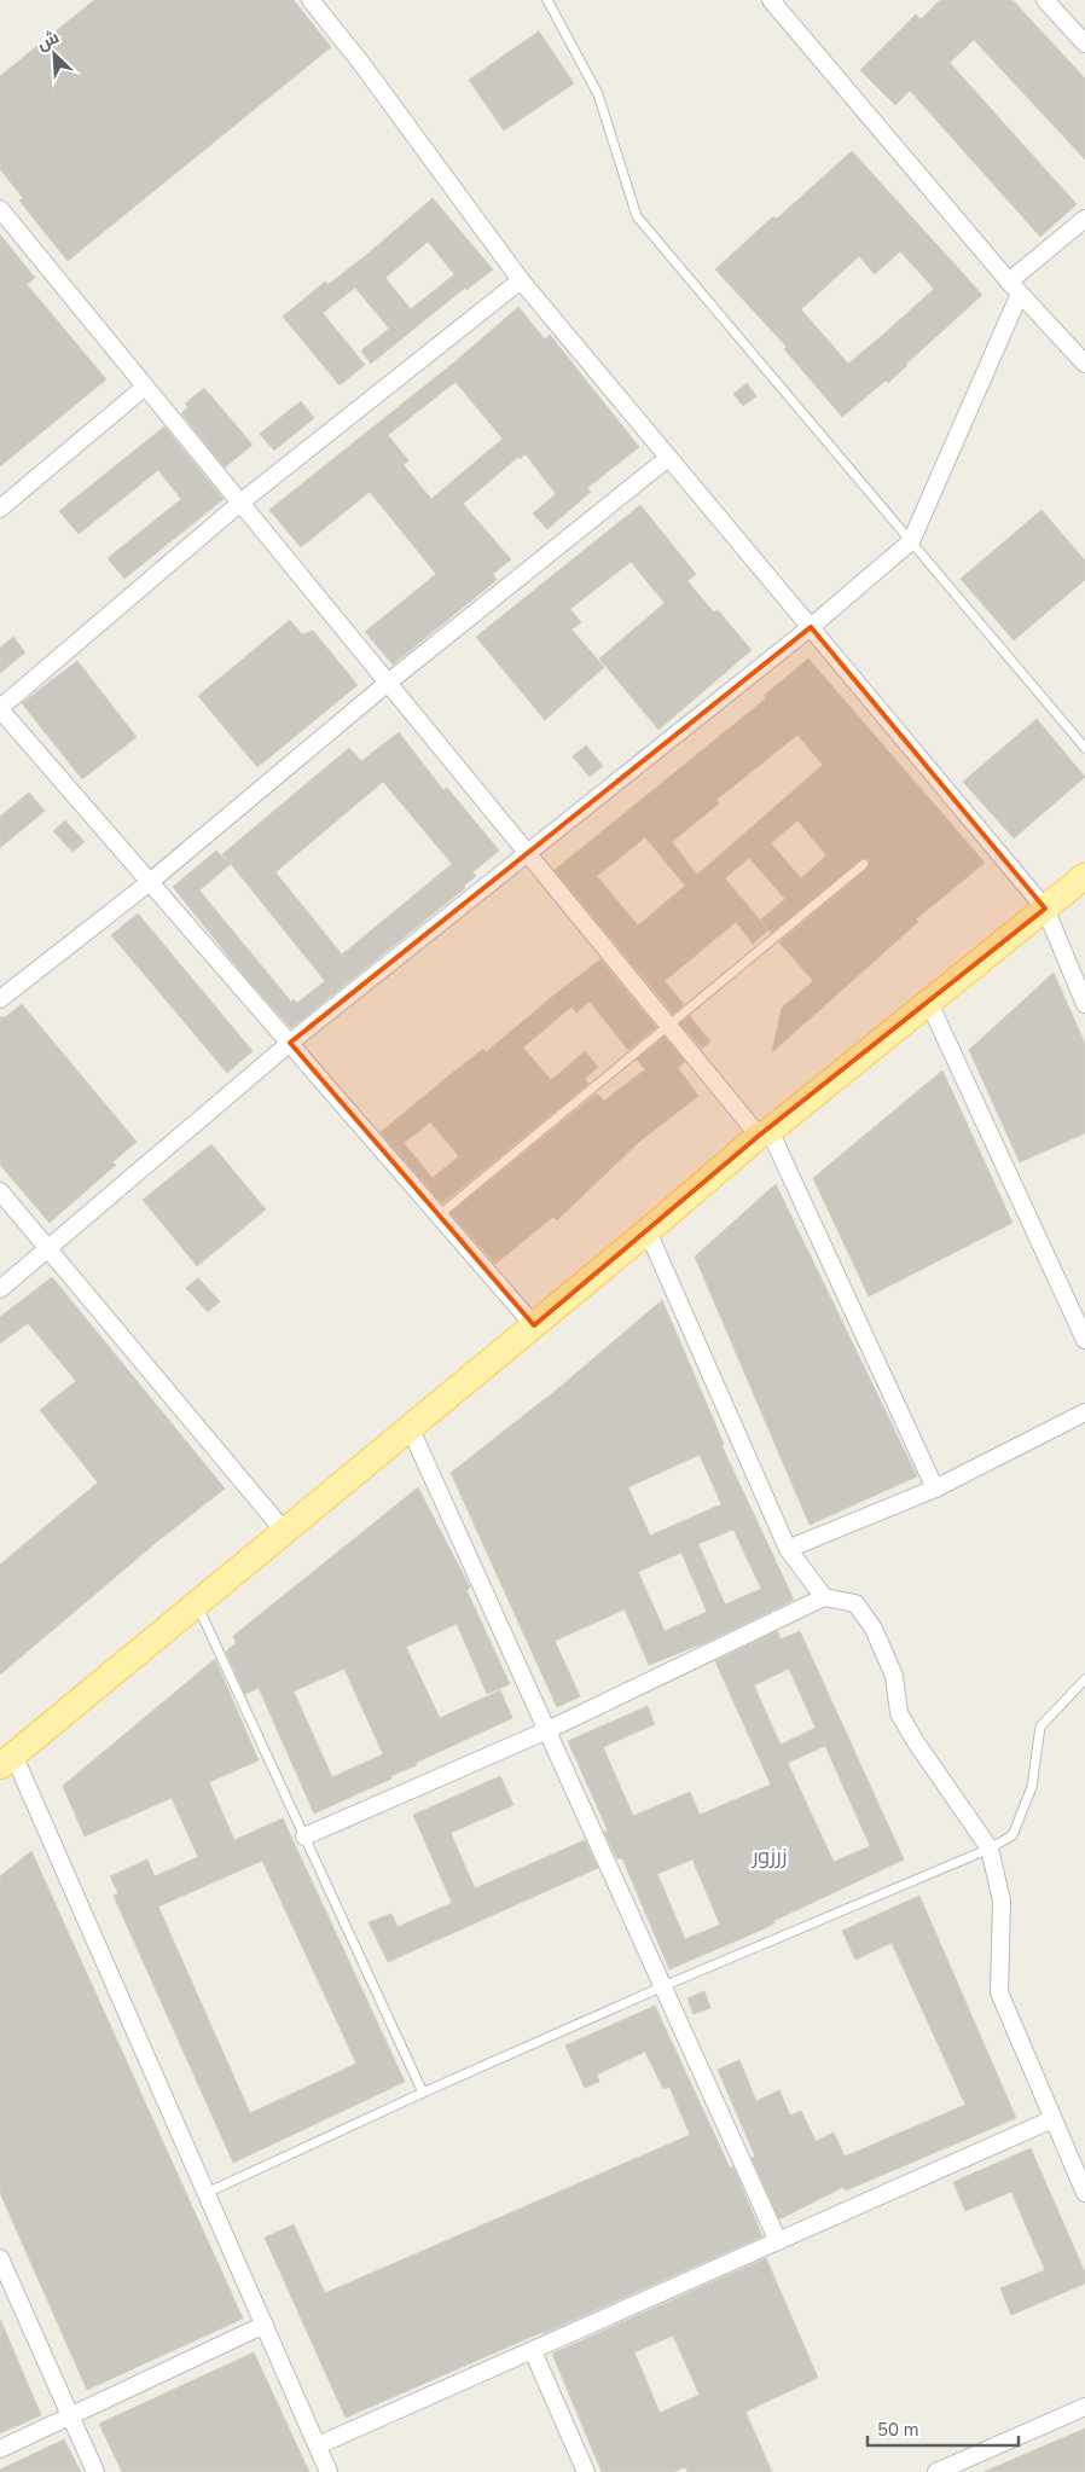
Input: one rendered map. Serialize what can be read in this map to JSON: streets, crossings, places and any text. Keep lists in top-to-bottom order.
{
  "districts": ["زرزور"],
  "scale_bar": "50 m",
  "north": "top left"
}
